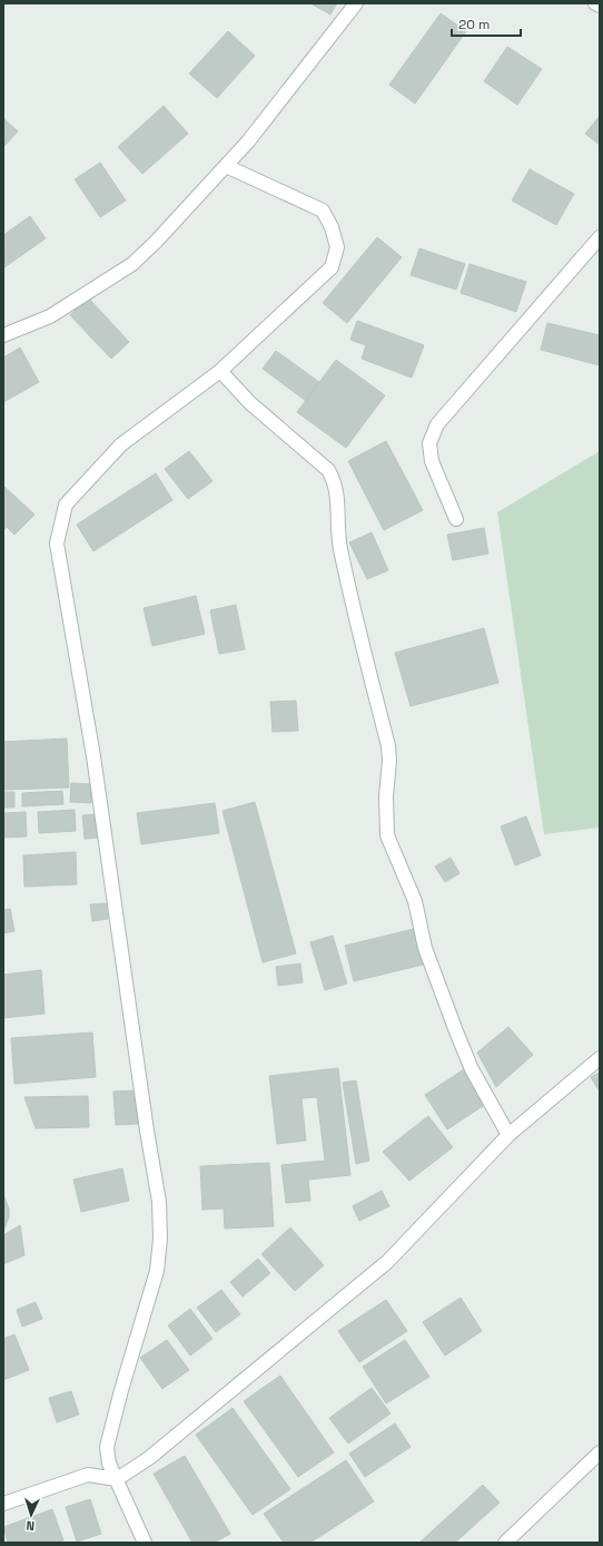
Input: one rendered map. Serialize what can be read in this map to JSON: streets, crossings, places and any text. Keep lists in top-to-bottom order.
{
  "scale_bar": "20 m",
  "north": "bottom"
}
